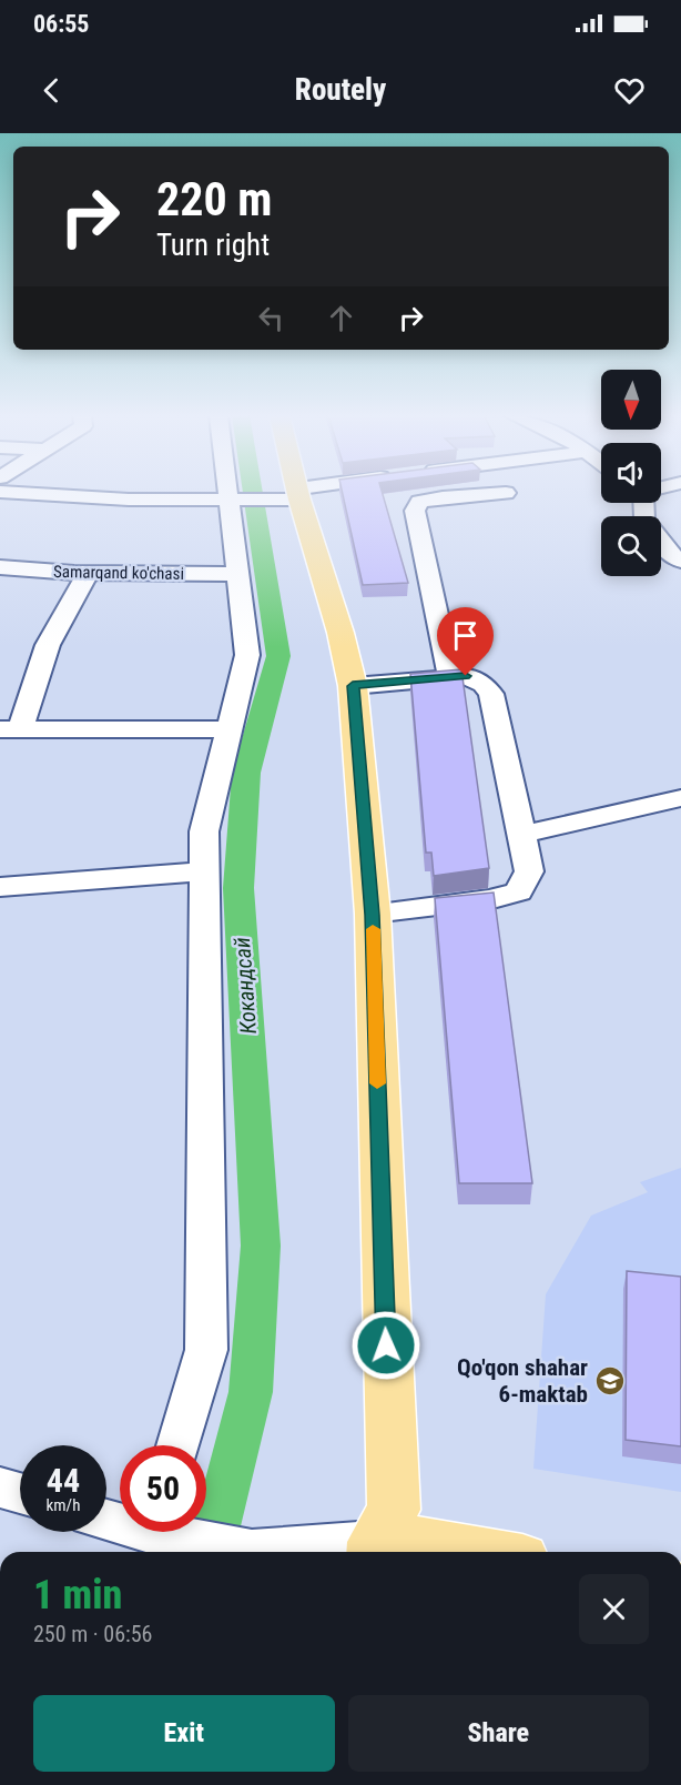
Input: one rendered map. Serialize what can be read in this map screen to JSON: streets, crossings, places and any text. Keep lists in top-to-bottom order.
{
  "streets": {
    "street": ["Samarqand ko'chasi"]
  },
  "water": ["Кокандсай"],
  "places": {
    "school or university": ["Qo'qon shahar 6-maktab"]
  },
  "north": "bottom",
  "page": {
    "status": "06:55",
    "header": "Routely",
    "turn": ["220 m", "Turn right"],
    "speed": "44 km/h",
    "limit": "50",
    "heading": ["1 min", "250 m · 06:56"],
    "buttons": ["Exit", "Share"]
  }
}
